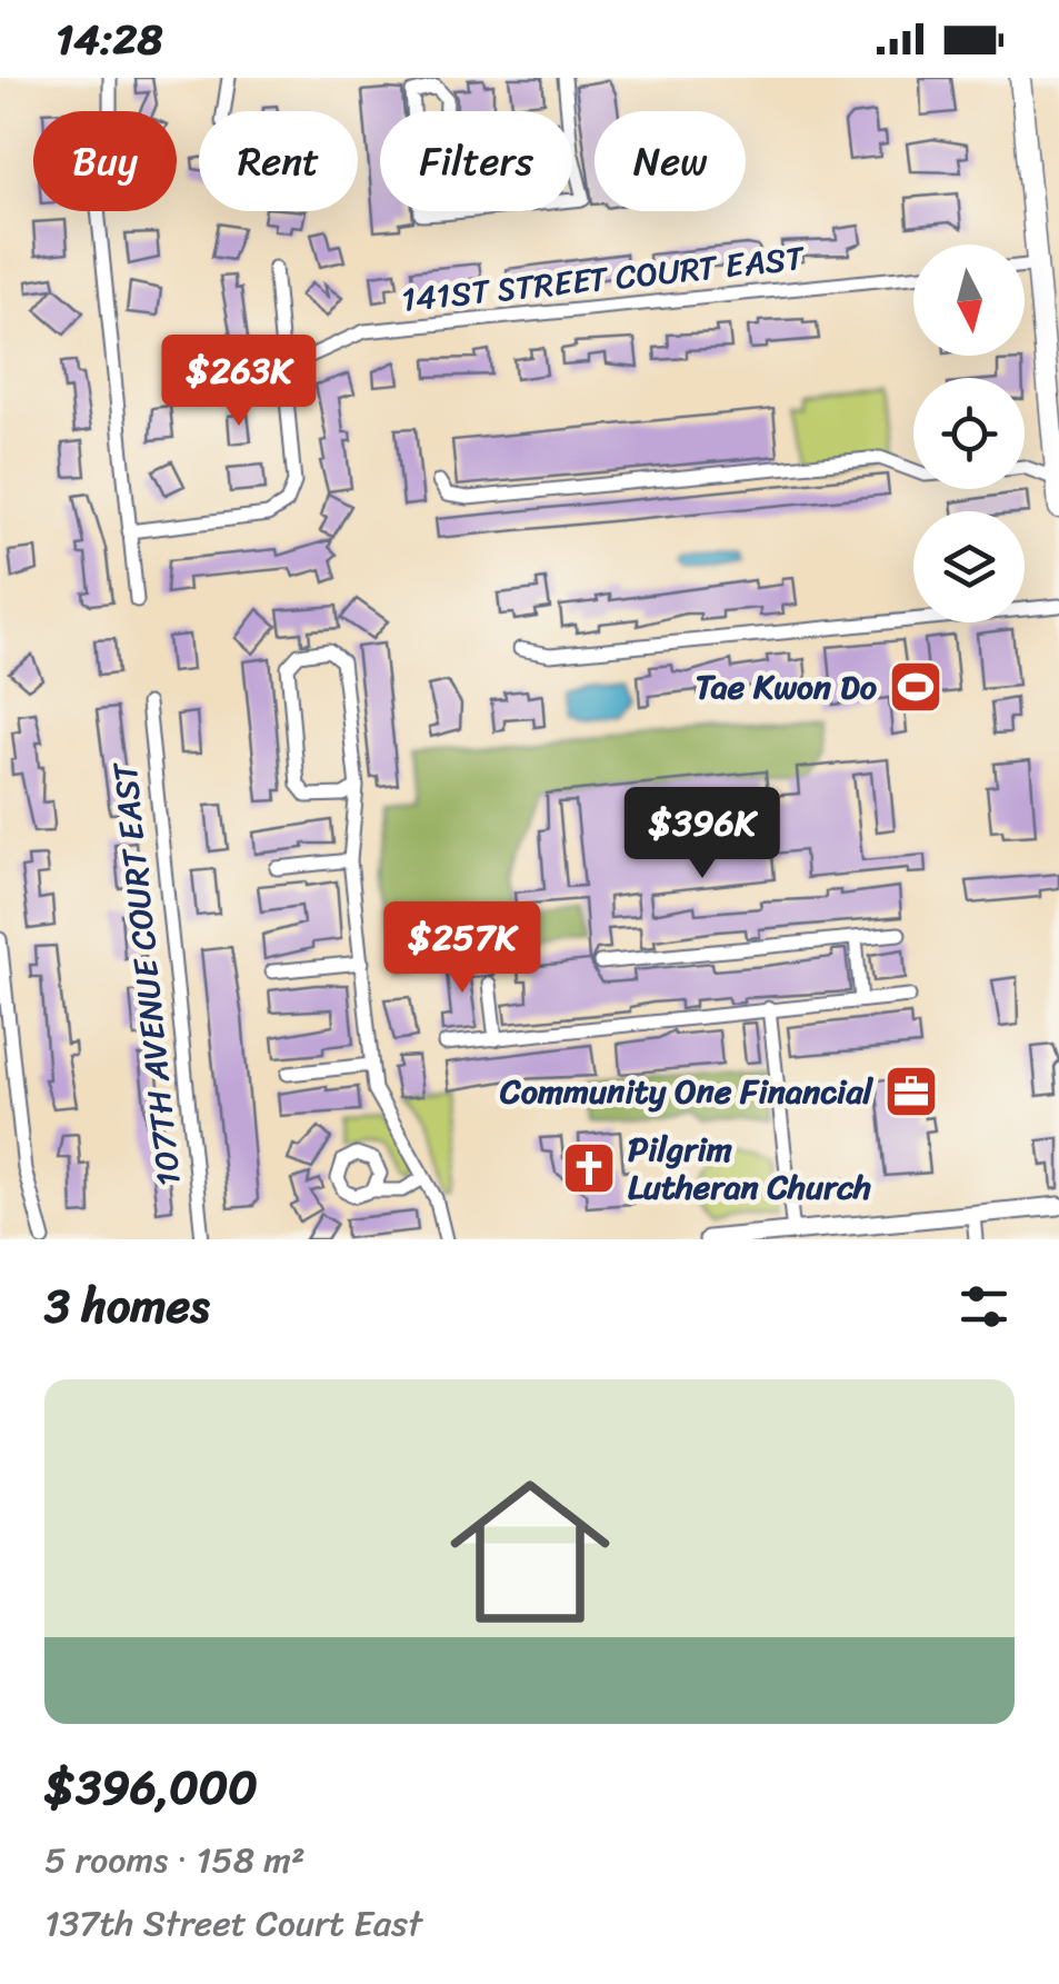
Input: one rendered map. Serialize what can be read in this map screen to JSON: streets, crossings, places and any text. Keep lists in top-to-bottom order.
{
  "streets": {
    "street": ["141ST STREET COURT EAST", "107TH AVENUE COURT EAST"]
  },
  "places": {
    "sports": ["Tae Kwon Do"],
    "office": ["Community One Financial"],
    "church": ["Pilgrim Lutheran Church"]
  },
  "north": "bottom",
  "page": {
    "status": "14:28",
    "chip": [
      "Buy",
      "Rent",
      "Filters",
      "New"
    ],
    "price": ["$263K", "$396K", "$257K"],
    "heading": "3 homes",
    "list": [
      {
        "name": "$396,000",
        "note": "5 rooms · 158 m² · 137th Street Court East"
      }
    ]
  }
}
